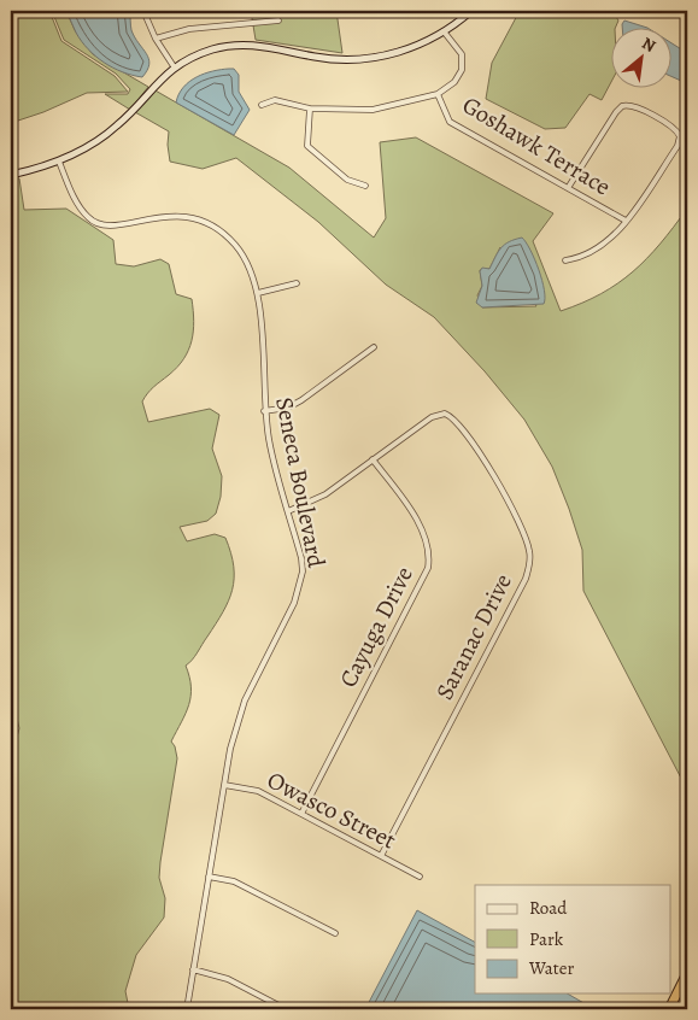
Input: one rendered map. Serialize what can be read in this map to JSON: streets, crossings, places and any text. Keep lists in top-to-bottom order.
{
  "streets": {
    "street": [
      "Goshawk Terrace",
      "Seneca Boulevard",
      "Cayuga Drive",
      "Saranac Drive",
      "Owasco Street"
    ]
  },
  "crossings": [
    ["Seneca Boulevard", "Saranac Drive"],
    ["Seneca Boulevard", "Owasco Street"],
    ["Cayuga Drive", "Saranac Drive"],
    ["Cayuga Drive", "Owasco Street"],
    ["Saranac Drive", "Owasco Street"]
  ],
  "legend": ["Road", "Park", "Water"],
  "north": "top right"
}
